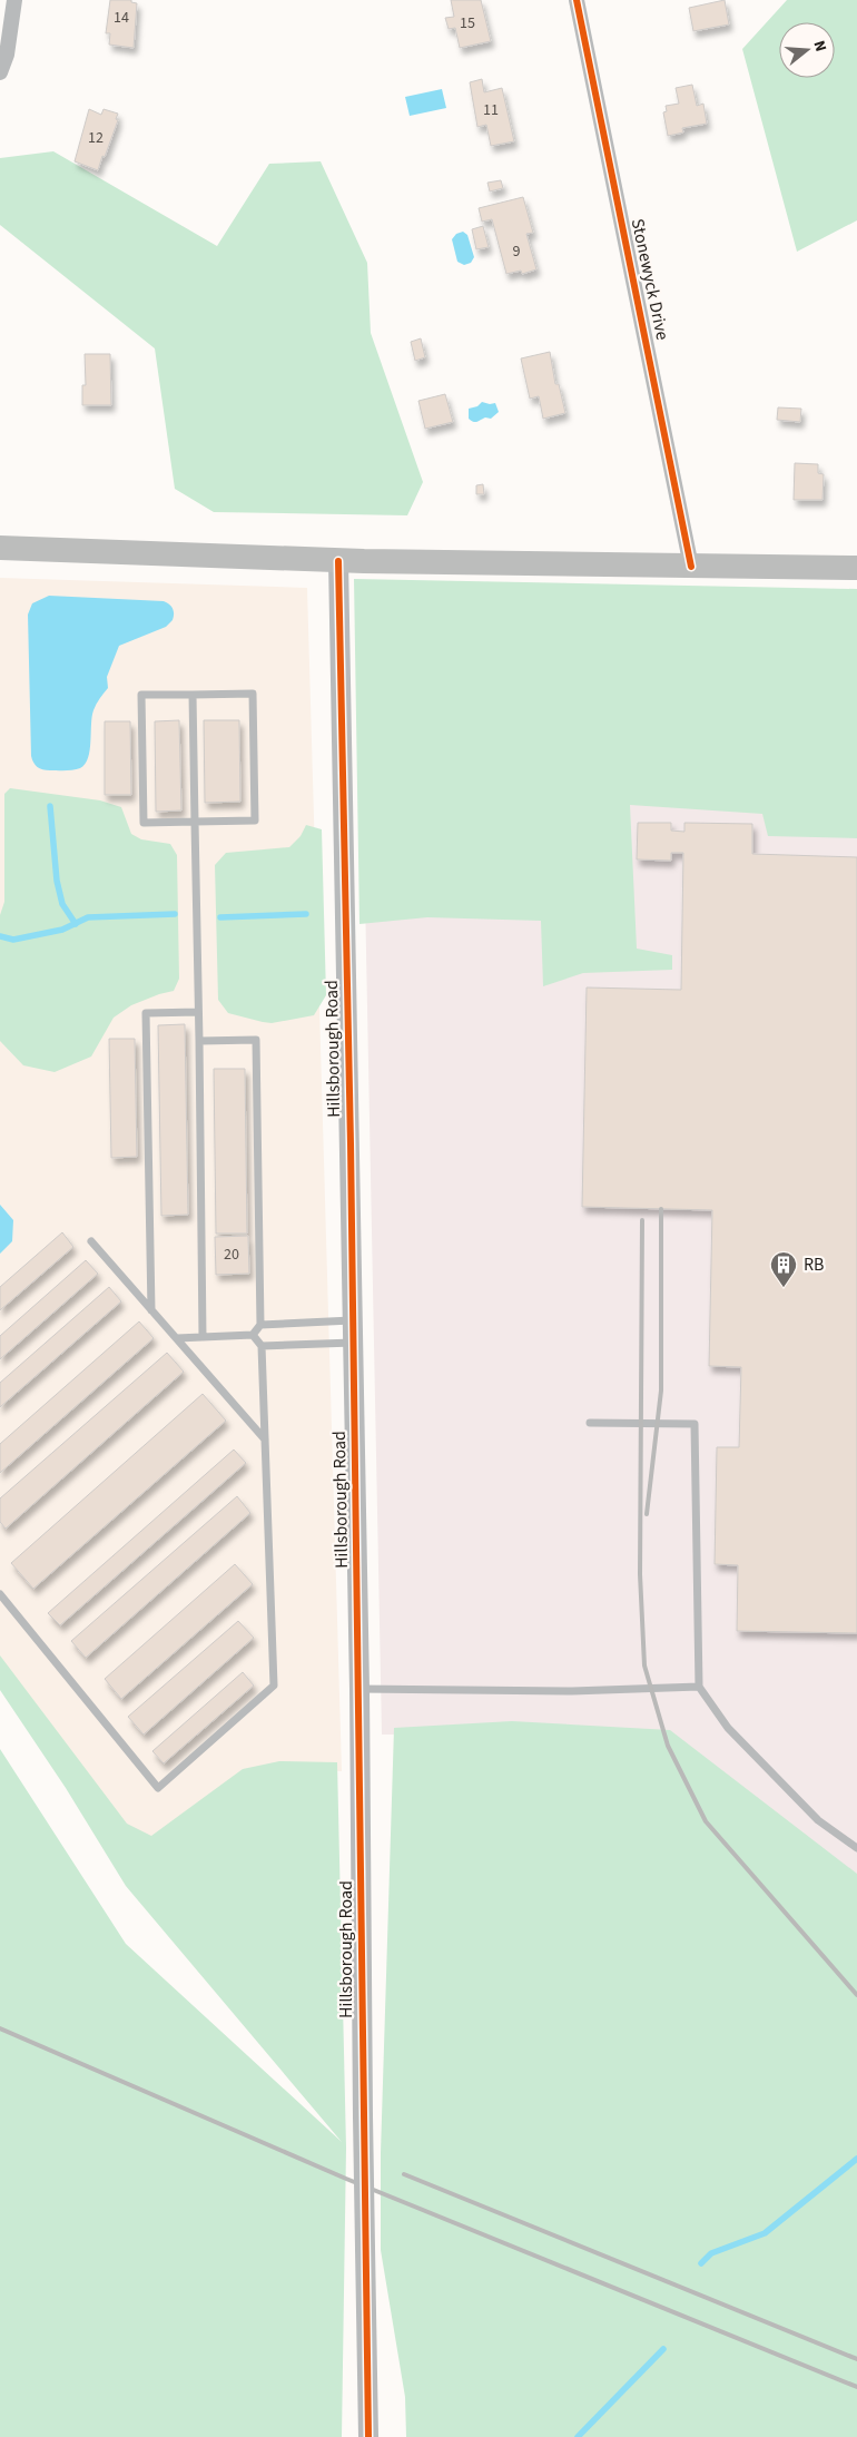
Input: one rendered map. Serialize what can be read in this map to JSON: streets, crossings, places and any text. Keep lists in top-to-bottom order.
{
  "streets": {
    "street": ["Stonewyck Drive", "Hillsborough Road"]
  },
  "places": {
    "building": ["RB"]
  },
  "house_numbers": [
    "14",
    "15",
    "11",
    "12",
    "9",
    "20"
  ],
  "north": "right"
}
